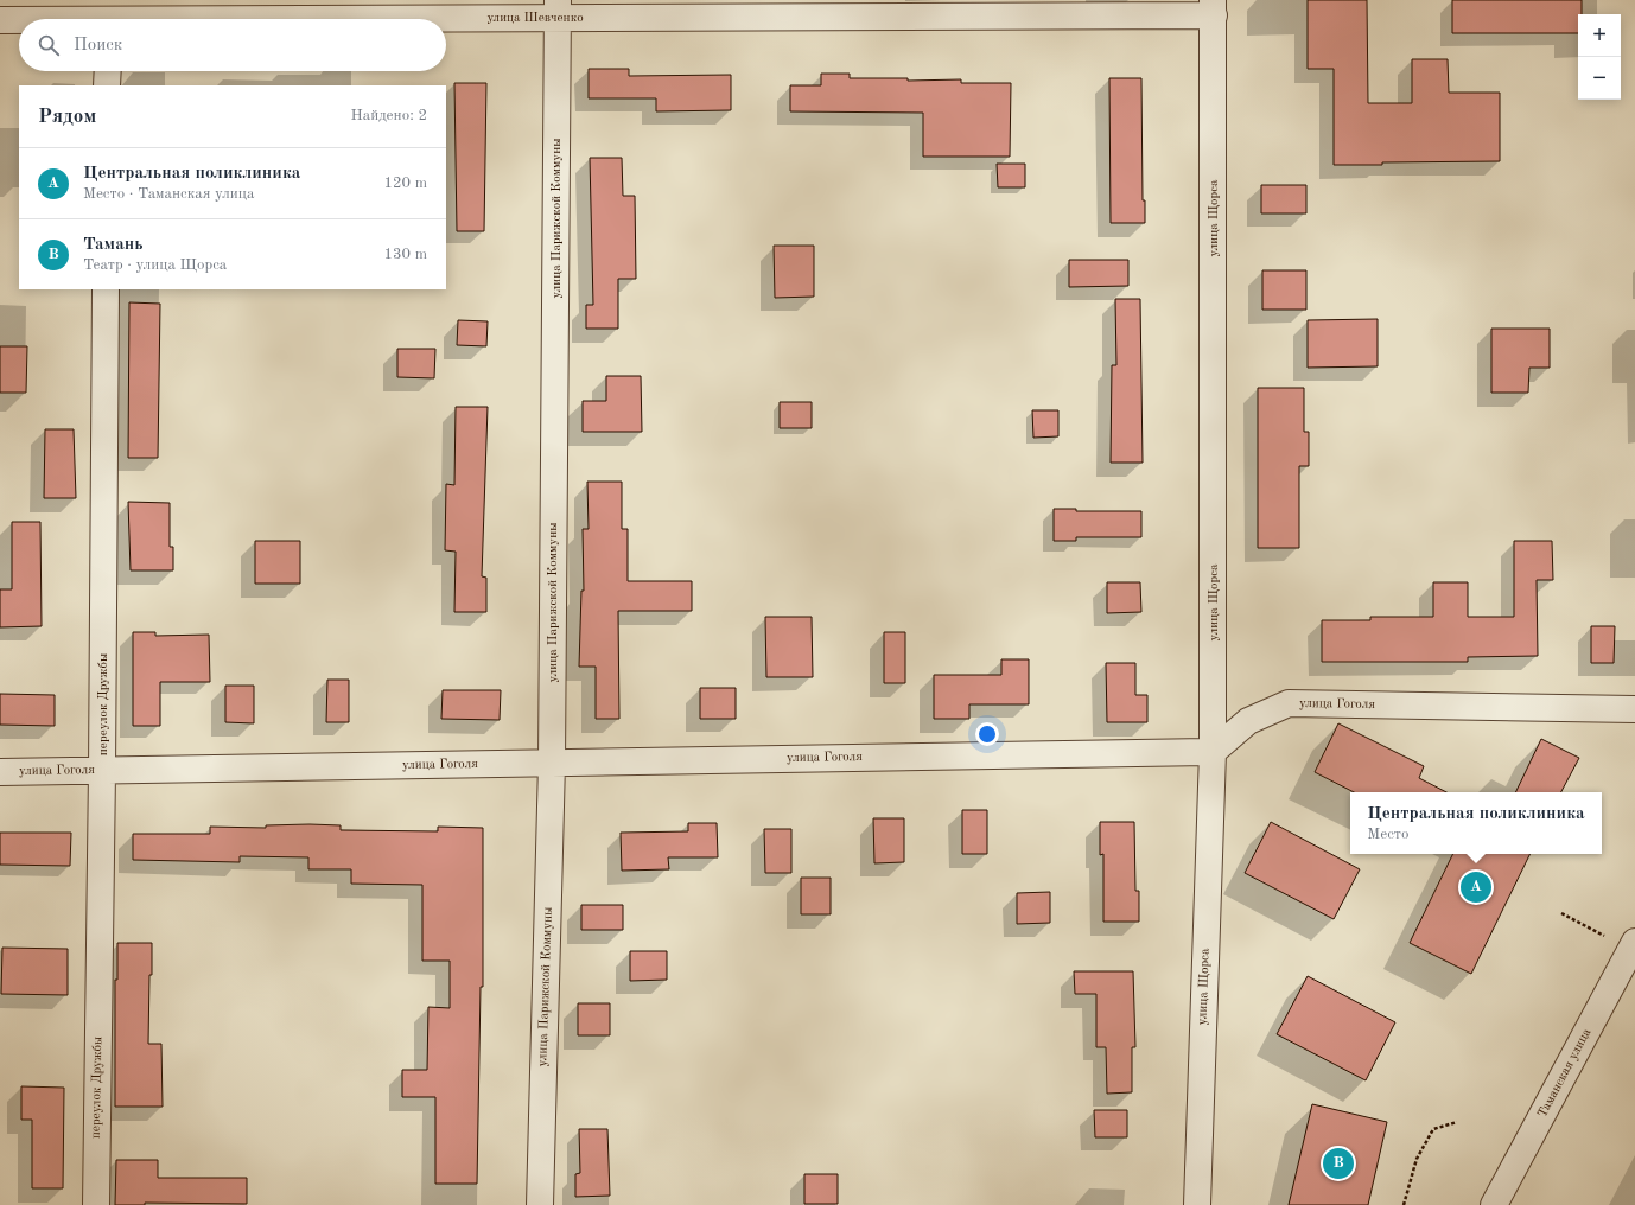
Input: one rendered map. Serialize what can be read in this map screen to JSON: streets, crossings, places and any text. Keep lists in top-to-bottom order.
{
  "streets": {
    "street": [
      "улица Шевченко",
      "улица Парижской Коммуны",
      "улица Щорса",
      "переулок Дружбы",
      "улица Гоголя",
      "Таманская улица"
    ]
  },
  "crossings": [
    ["улица Шевченко", "улица Парижской Коммуны"],
    ["улица Шевченко", "улица Щорса"],
    ["улица Парижской Коммуны", "улица Гоголя"],
    ["улица Щорса", "улица Гоголя"],
    ["переулок Дружбы", "улица Гоголя"]
  ],
  "page": {
    "map_buttons": ["+", "−"],
    "search": "Поиск",
    "heading": ["Рядом", "Найдено: 2"],
    "list": [
      {
        "mark": "A",
        "name": "Центральная поликлиника",
        "note": "Место · Таманская улица",
        "value": "120 m"
      },
      {
        "mark": "B",
        "name": "Тамань",
        "note": "Театр · улица Щорса",
        "value": "130 m"
      }
    ],
    "popup": ["Центральная поликлиника", "Место"],
    "pins": ["A", "B"]
  }
}
